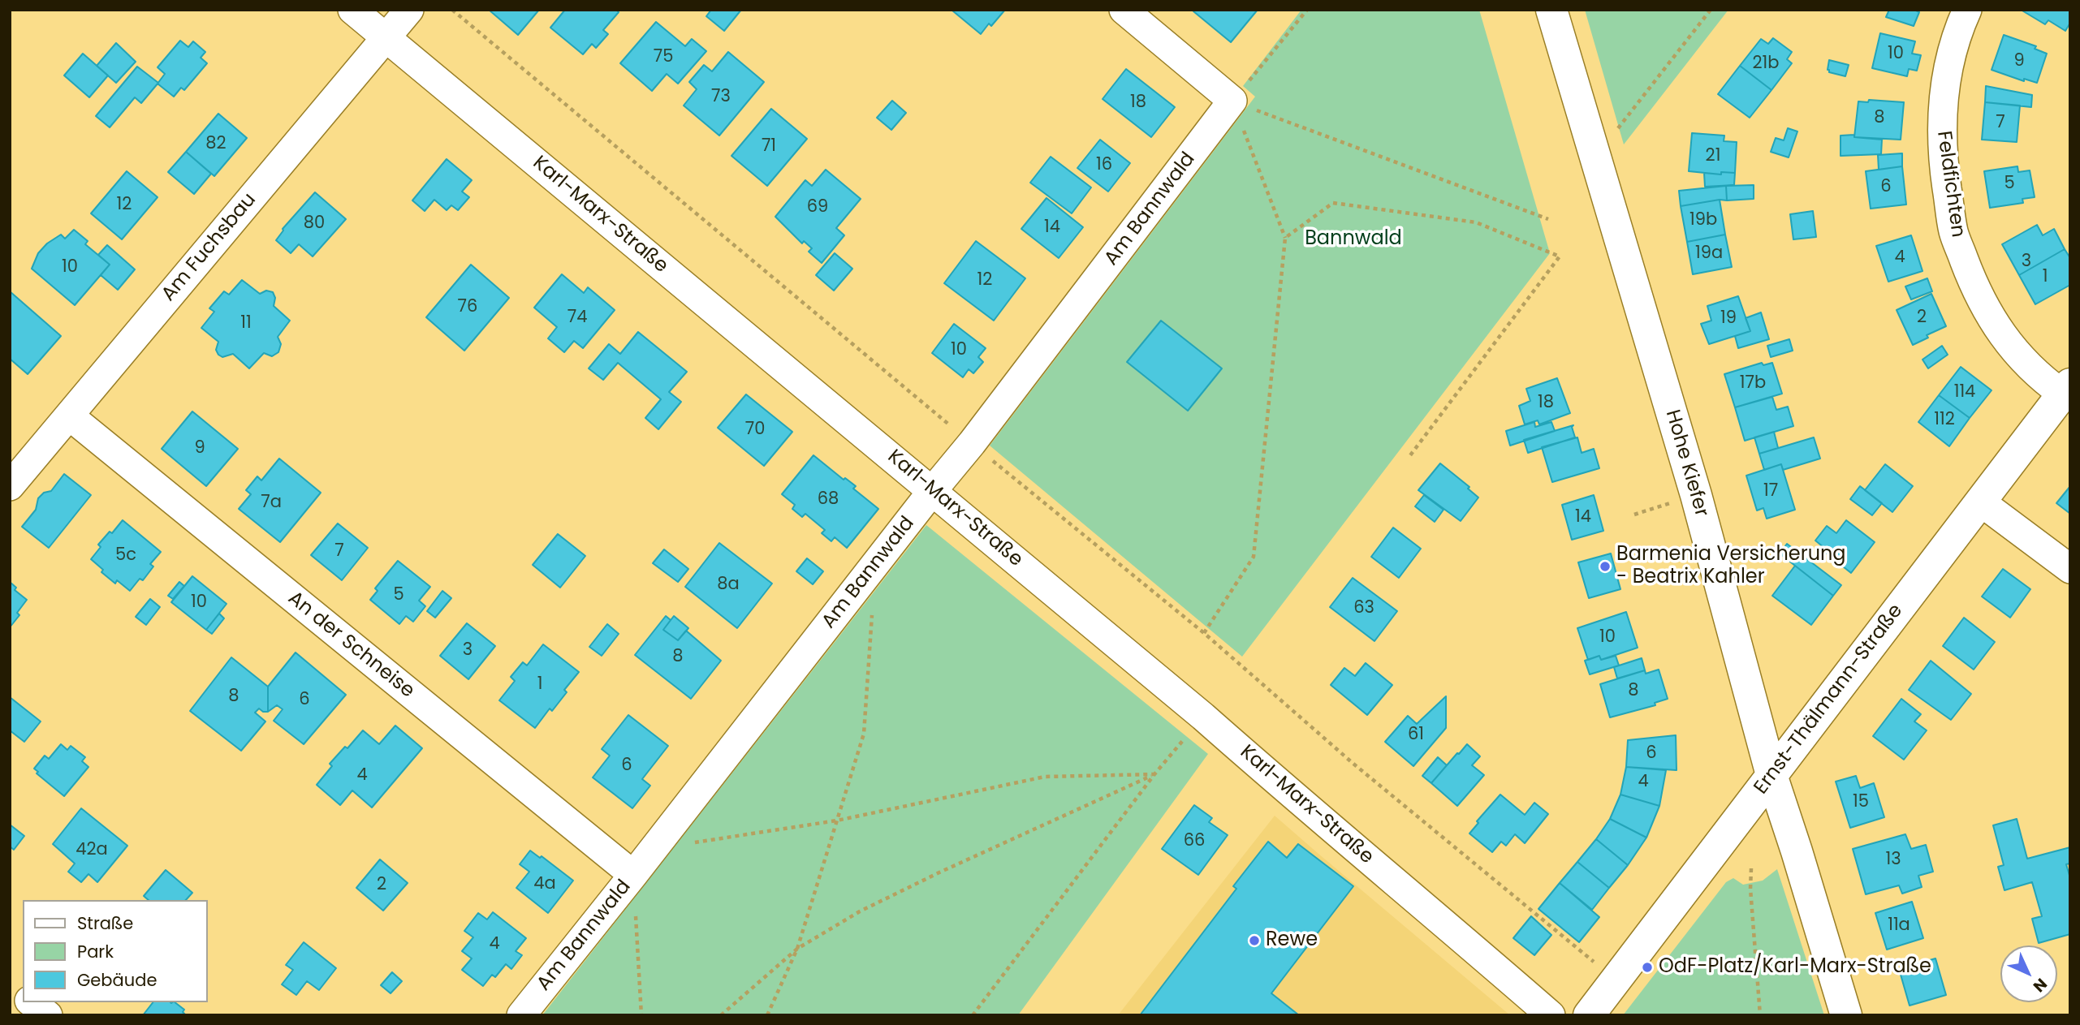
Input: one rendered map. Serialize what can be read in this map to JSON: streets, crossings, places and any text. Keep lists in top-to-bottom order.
{
  "streets": {
    "street": [
      "Feldfichten",
      "Am Bannwald",
      "Karl-Marx-Straße",
      "Am Fuchsbau",
      "Hohe Kiefer",
      "An der Schneise",
      "Ernst-Thälmann-Straße"
    ]
  },
  "crossings": [
    ["Feldfichten", "Ernst-Thälmann-Straße"],
    ["Am Bannwald", "Karl-Marx-Straße"],
    ["Am Bannwald", "An der Schneise"],
    ["Karl-Marx-Straße", "Am Fuchsbau"],
    ["Am Fuchsbau", "An der Schneise"],
    ["Hohe Kiefer", "Ernst-Thälmann-Straße"]
  ],
  "parks": ["Bannwald"],
  "places": ["Barmenia Versicherung - Beatrix Kahler", "Rewe", "OdF-Platz/Karl-Marx-Straße"],
  "house_numbers": [
    "10",
    "75",
    "9",
    "21b",
    "73",
    "18",
    "8",
    "7",
    "82",
    "71",
    "21",
    "16",
    "5",
    "6",
    "12",
    "69",
    "19b",
    "80",
    "14",
    "19a",
    "4",
    "3",
    "10",
    "1",
    "12",
    "76",
    "74",
    "2",
    "19",
    "11",
    "10",
    "17b",
    "114",
    "18",
    "112",
    "70",
    "9",
    "17",
    "68",
    "7a",
    "14",
    "7",
    "5c",
    "8a",
    "5",
    "10",
    "63",
    "10",
    "3",
    "8",
    "1",
    "8",
    "8",
    "6",
    "61",
    "6",
    "6",
    "4",
    "4",
    "15",
    "66",
    "42a",
    "13",
    "4a",
    "2",
    "11a",
    "4"
  ],
  "legend": ["Straße", "Park", "Gebäude"],
  "north": "bottom right"
}
